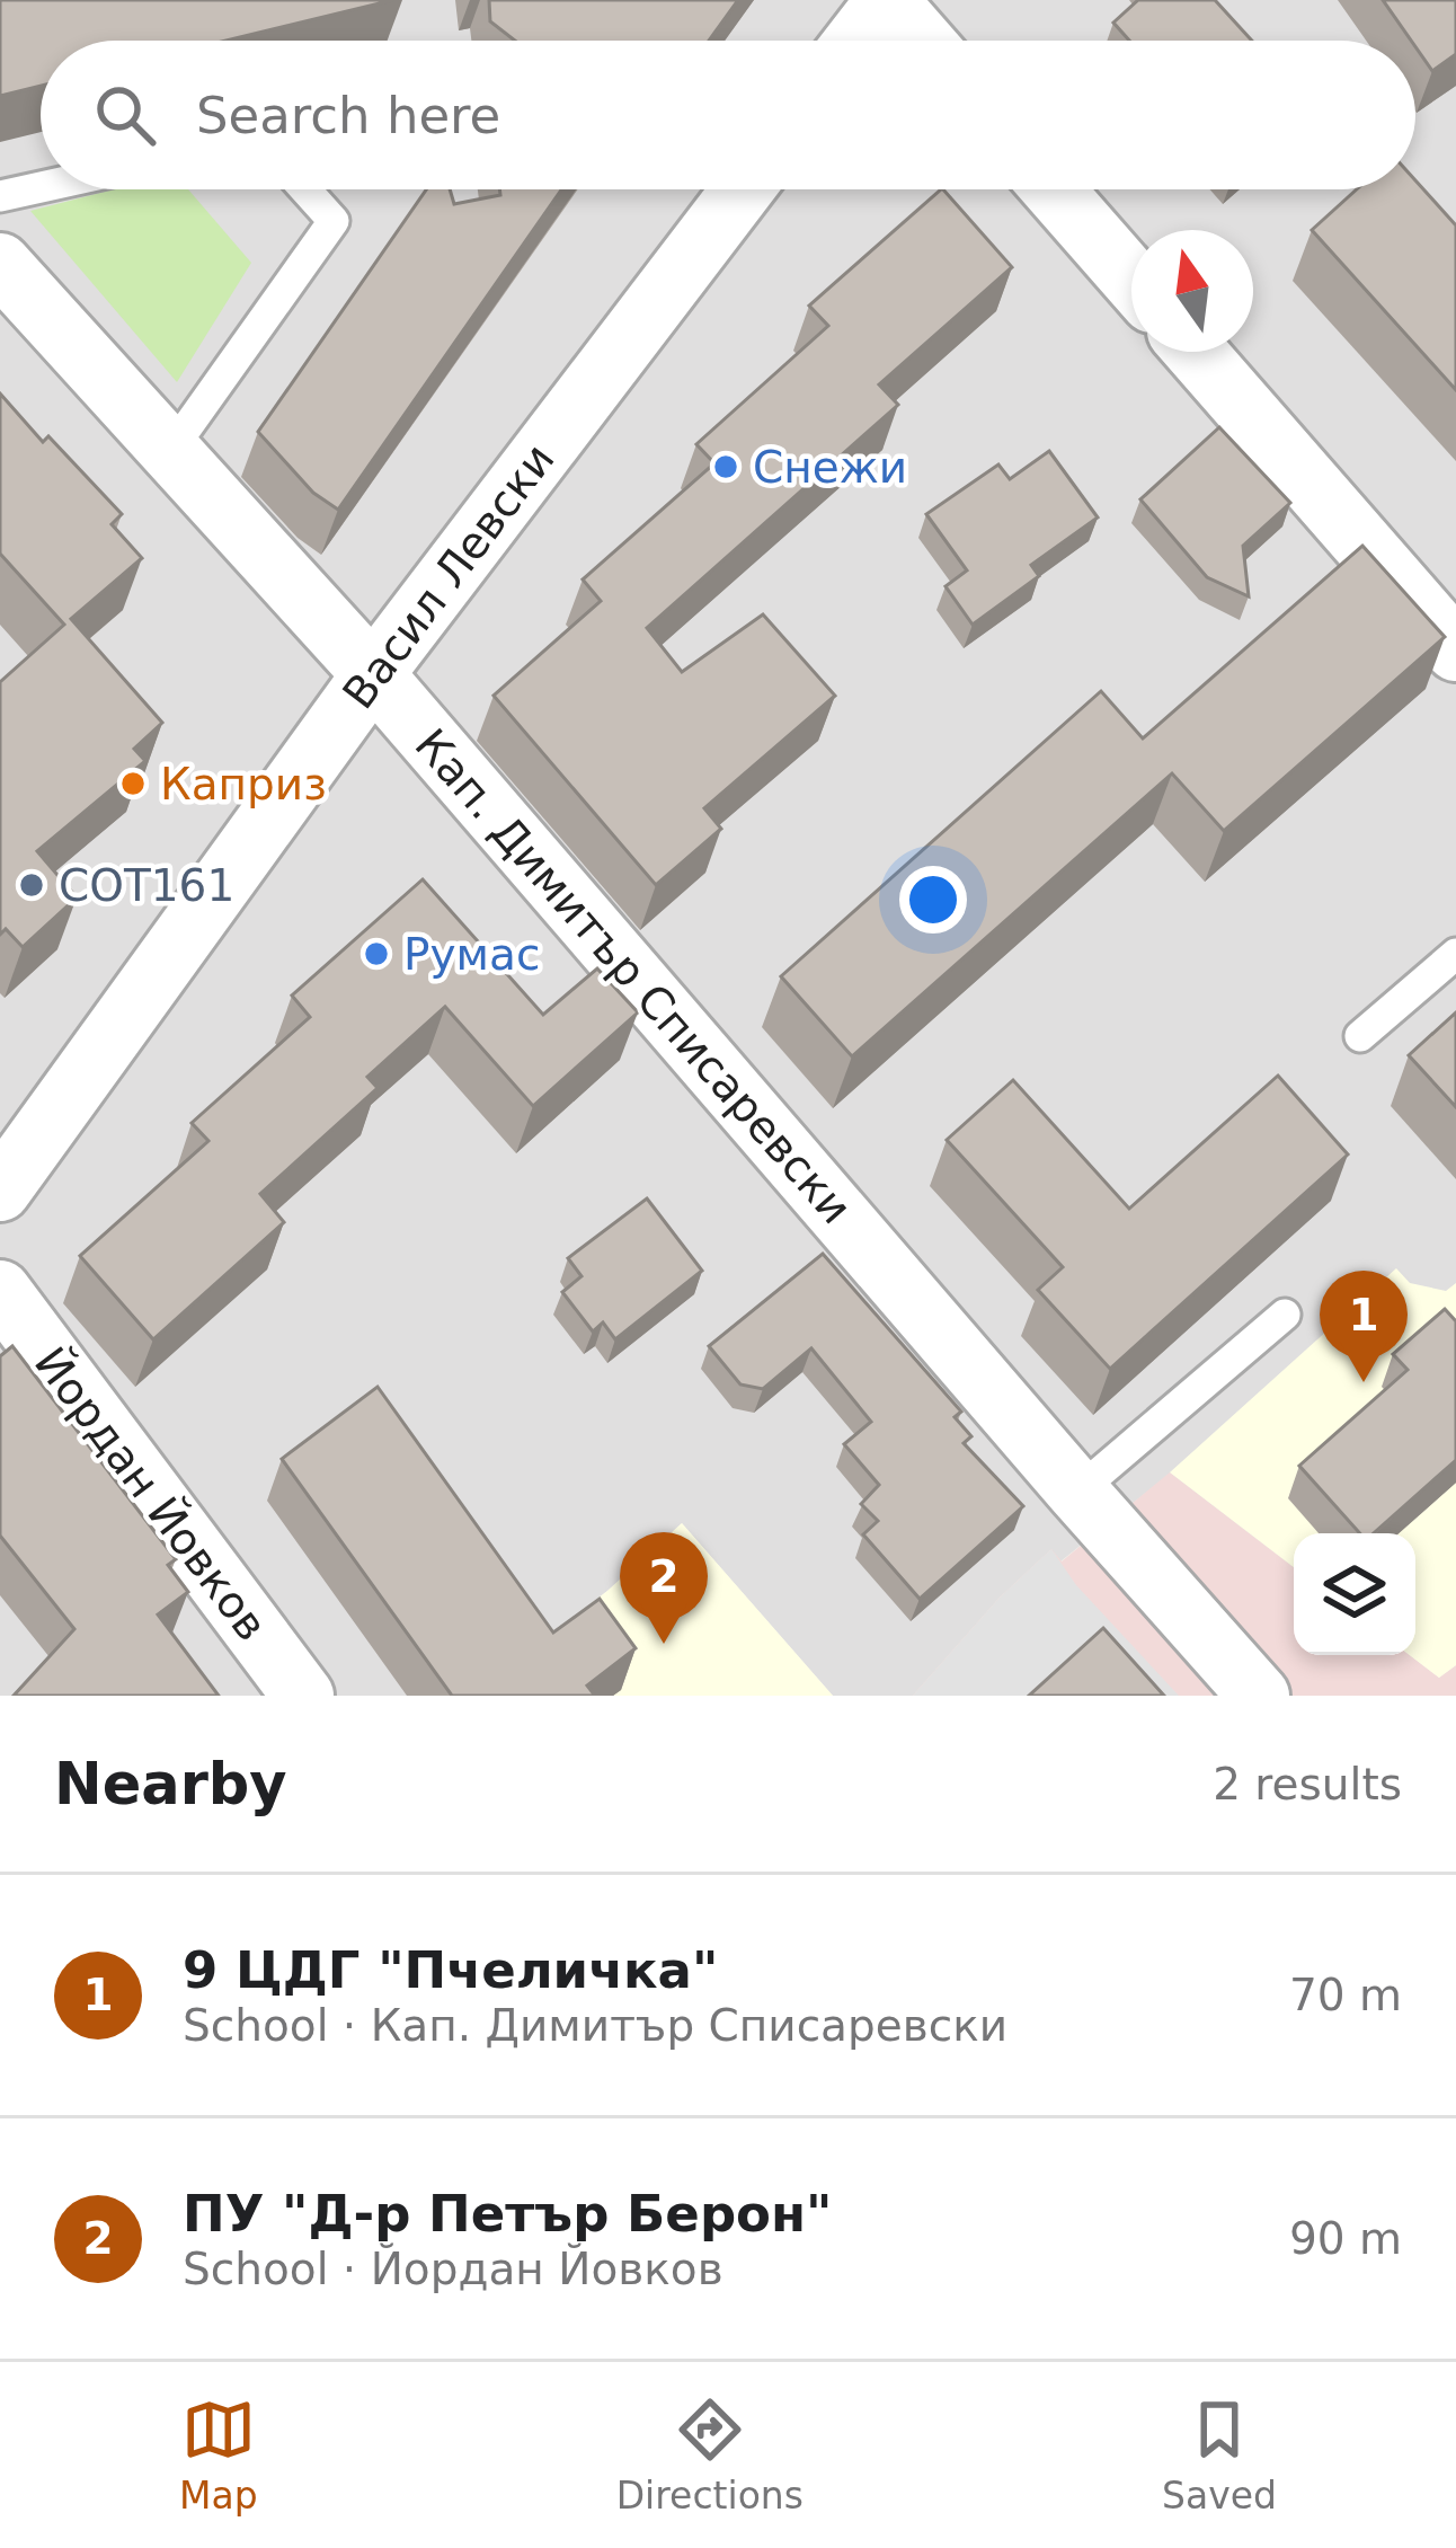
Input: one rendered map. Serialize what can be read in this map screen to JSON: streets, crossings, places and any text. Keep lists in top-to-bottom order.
{
  "streets": {
    "street": ["Васил Левски", "Кап. Димитър Списаревски", "Йордан Йовков"]
  },
  "crossings": [
    ["Васил Левски", "Кап. Димитър Списаревски"]
  ],
  "places": [
    "Снежи",
    "Каприз",
    "СОТ161",
    "Румас"
  ],
  "north": "top",
  "page": {
    "search": "Search here",
    "pins": ["1", "2"],
    "heading": ["Nearby", "2 results"],
    "list": [
      {
        "mark": "1",
        "name": "9 ЦДГ \"Пчеличка\"",
        "note": "School · Кап. Димитър Списаревски",
        "value": "70 m"
      },
      {
        "mark": "2",
        "name": "ПУ \"Д-р Петър Берон\"",
        "note": "School · Йордан Йовков",
        "value": "90 m"
      }
    ],
    "nav": ["Map", "Directions", "Saved"]
  }
}
